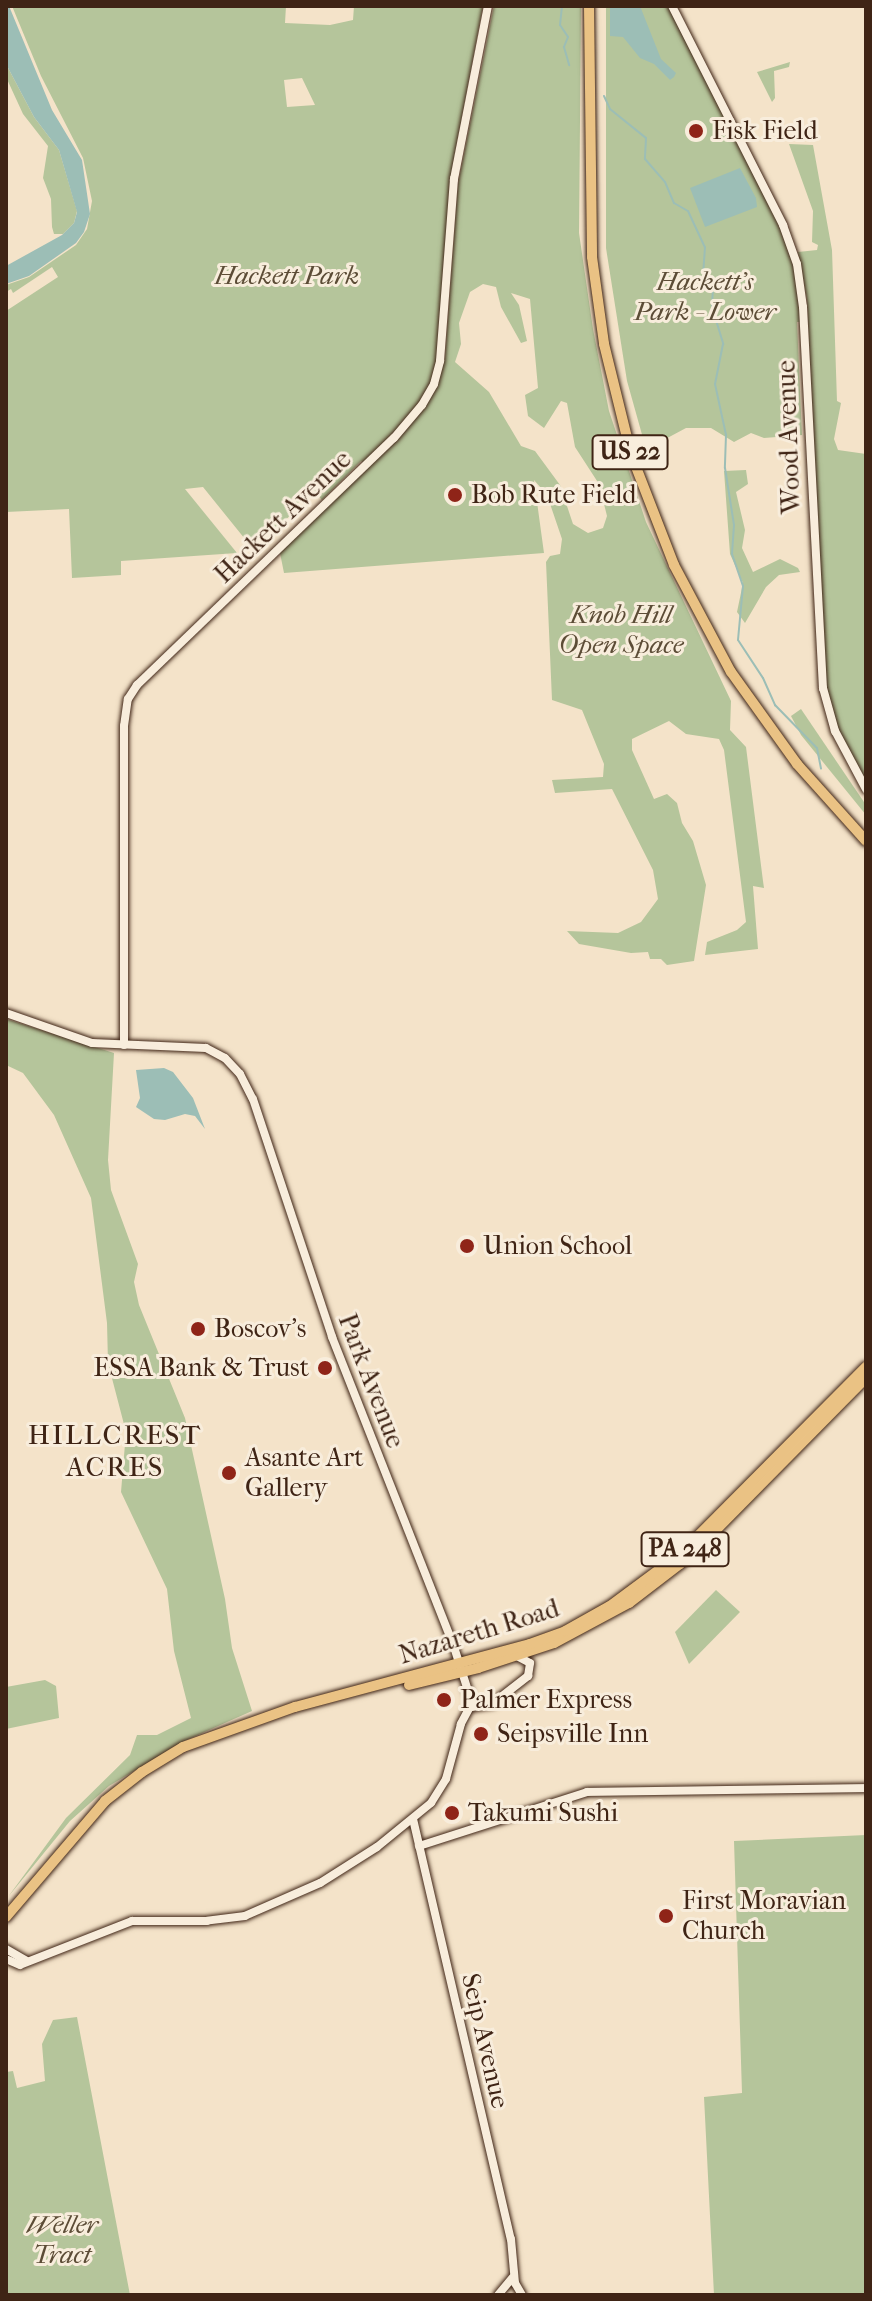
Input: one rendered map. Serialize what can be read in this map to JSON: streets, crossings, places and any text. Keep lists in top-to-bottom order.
{
  "streets": {
    "highway": ["US 22", "PA 248", "Nazareth Road"],
    "main road": [
      "Wood Avenue",
      "Hackett Avenue",
      "Park Avenue",
      "Seip Avenue"
    ]
  },
  "crossings": [
    ["Hackett Avenue", "Park Avenue"],
    ["Park Avenue", "Nazareth Road"]
  ],
  "districts": ["HILLCREST ACRES"],
  "parks": [
    "Hackett Park",
    "Hackett's Park - Lower",
    "Knob Hill Open Space",
    "Weller Tract"
  ],
  "places": [
    "Fisk Field",
    "Bob Rute Field",
    "Union School",
    "Boscov's",
    "ESSA Bank & Trust",
    "Asante Art Gallery",
    "Palmer Express",
    "Seipsville Inn",
    "Takumi Sushi",
    "First Moravian Church"
  ]
}
